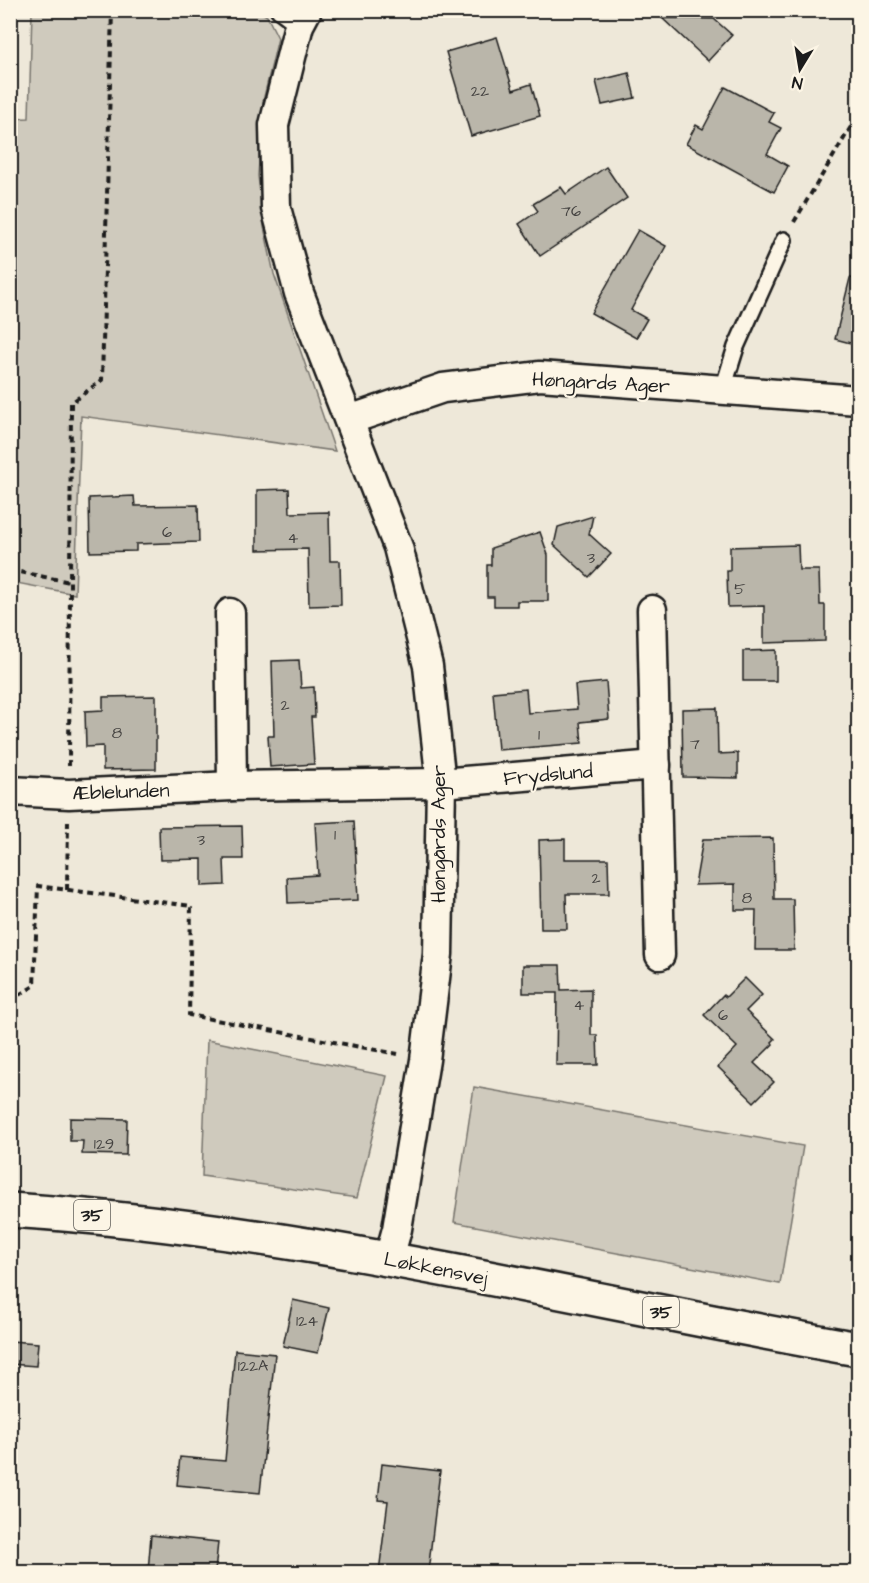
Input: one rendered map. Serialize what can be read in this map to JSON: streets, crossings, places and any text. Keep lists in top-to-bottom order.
{
  "streets": {
    "main road": ["35", "Løkkensvej"],
    "street": ["Høngårds Ager", "Frydslund", "Æblelunden"]
  },
  "crossings": [
    ["Høngårds Ager", "Frydslund"],
    ["Høngårds Ager", "Æblelunden"],
    ["Høngårds Ager", "Løkkensvej"],
    ["Frydslund", "Æblelunden"]
  ],
  "house_numbers": [
    "22",
    "76",
    "6",
    "4",
    "3",
    "5",
    "2",
    "8",
    "1",
    "7",
    "1",
    "3",
    "2",
    "8",
    "4",
    "6",
    "129",
    "124",
    "122A"
  ],
  "north": "bottom"
}
